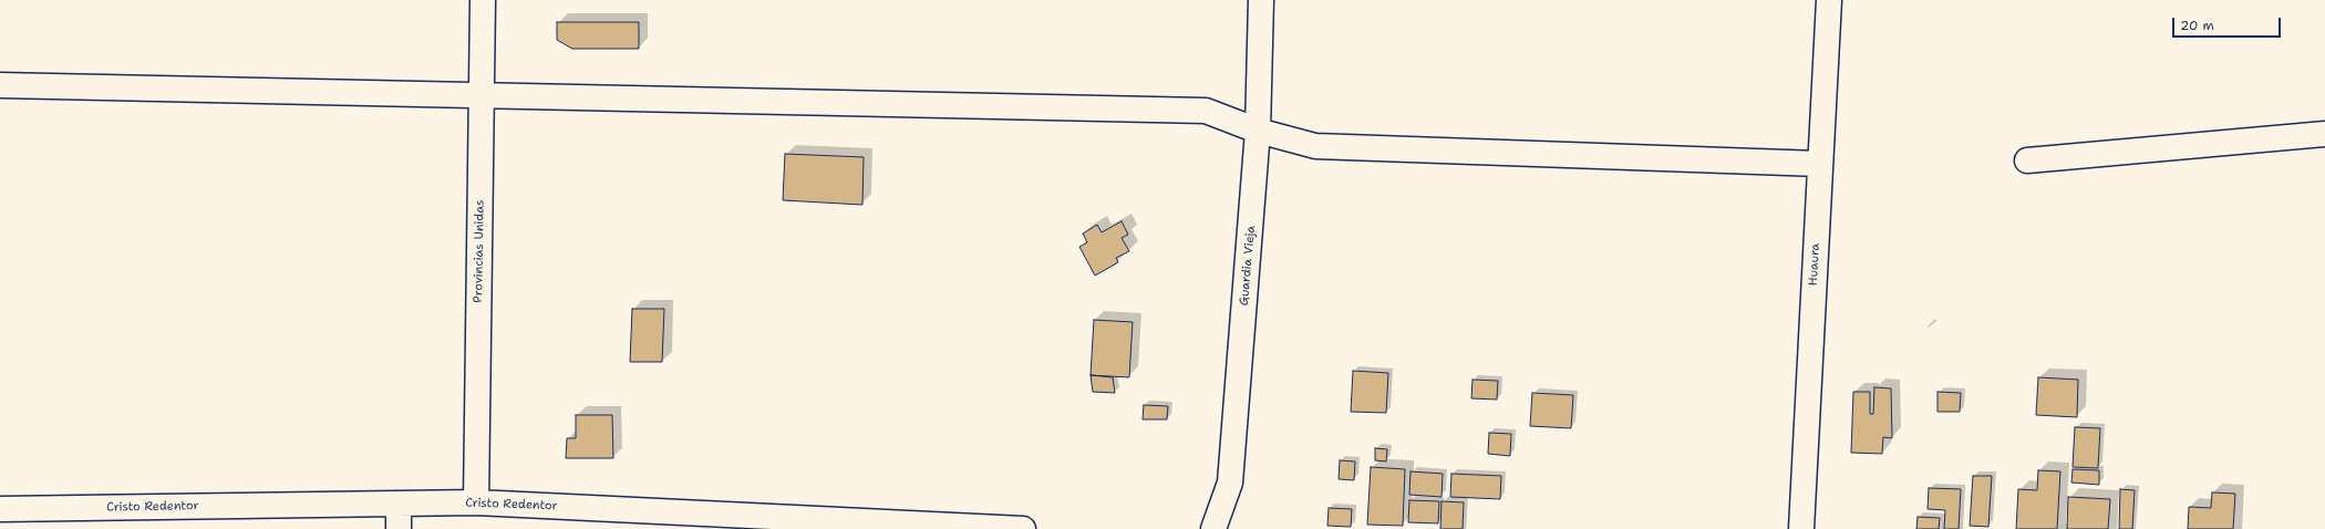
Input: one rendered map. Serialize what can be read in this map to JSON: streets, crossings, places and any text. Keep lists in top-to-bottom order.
{
  "streets": {
    "street": [
      "Provincias Unidas",
      "Huaura",
      "Guardia Vieja",
      "Cristo Redentor"
    ]
  },
  "crossings": [
    ["Provincias Unidas", "Cristo Redentor"]
  ],
  "scale_bar": "20 m"
}
